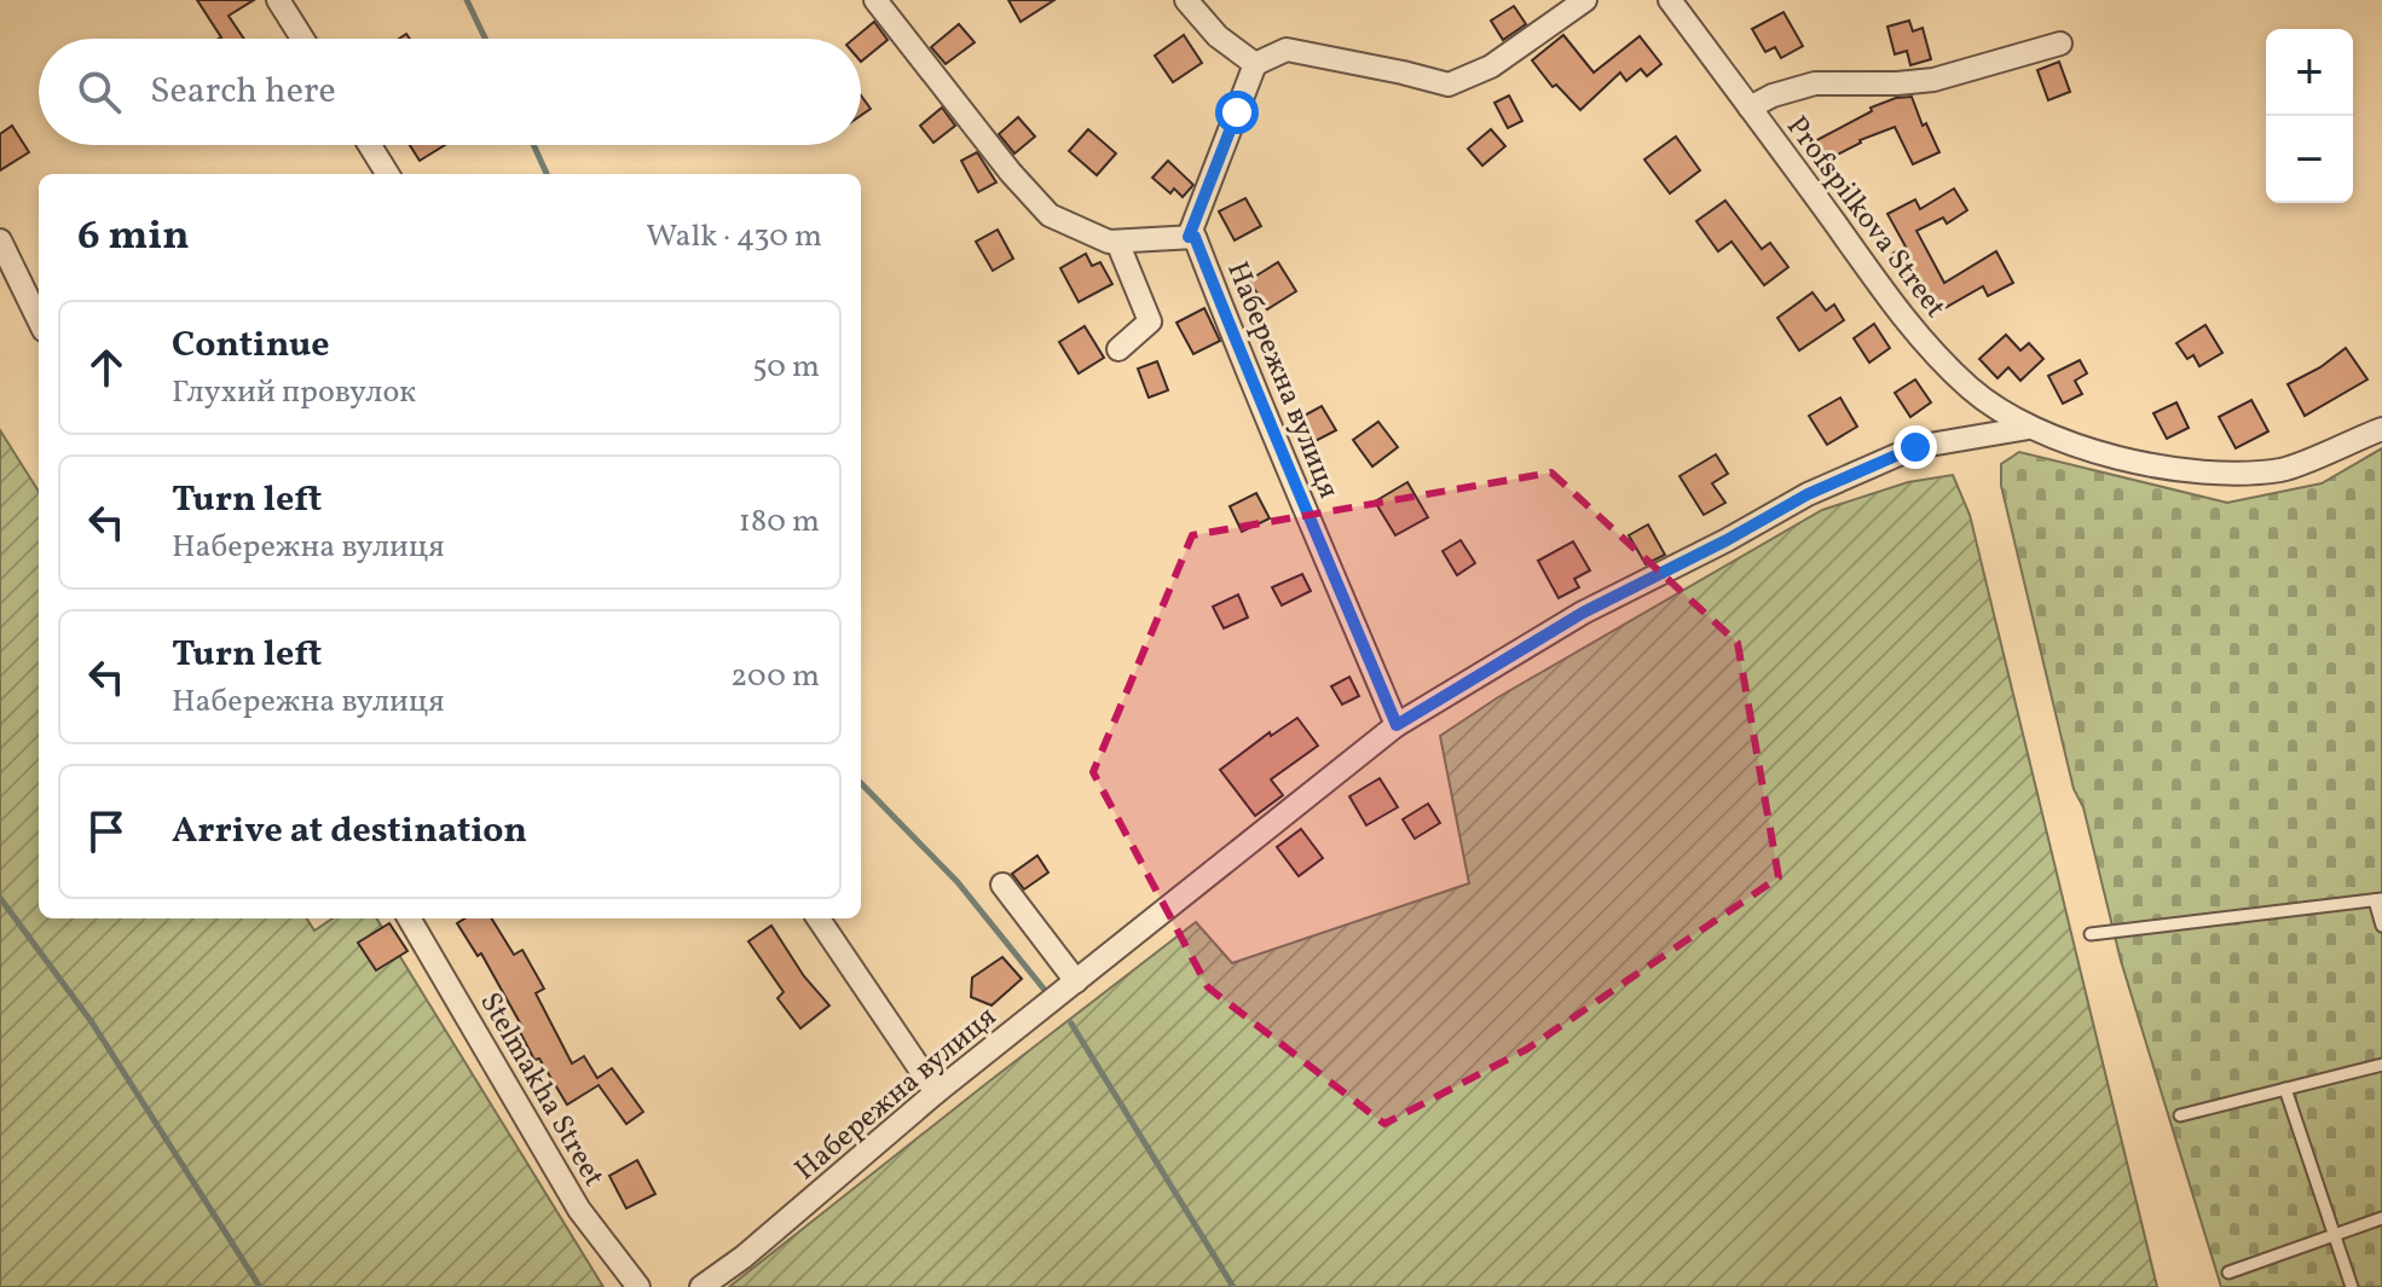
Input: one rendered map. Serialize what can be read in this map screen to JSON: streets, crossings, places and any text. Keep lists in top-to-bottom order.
{
  "streets": {
    "street": ["Profspilkova Street", "Набережна вулиця", "Stelmakha Street"]
  },
  "crossings": [
    ["Profspilkova Street", "Набережна вулиця"]
  ],
  "page": {
    "map_buttons": ["+", "−"],
    "search": "Search here",
    "heading": ["6 min", "Walk · 430 m"],
    "list": [
      ["Continue", "Глухий провулок", "50 m"],
      ["Turn left", "Набережна вулиця", "180 m"],
      ["Turn left", "Набережна вулиця", "200 m"],
      "Arrive at destination"
    ]
  }
}
